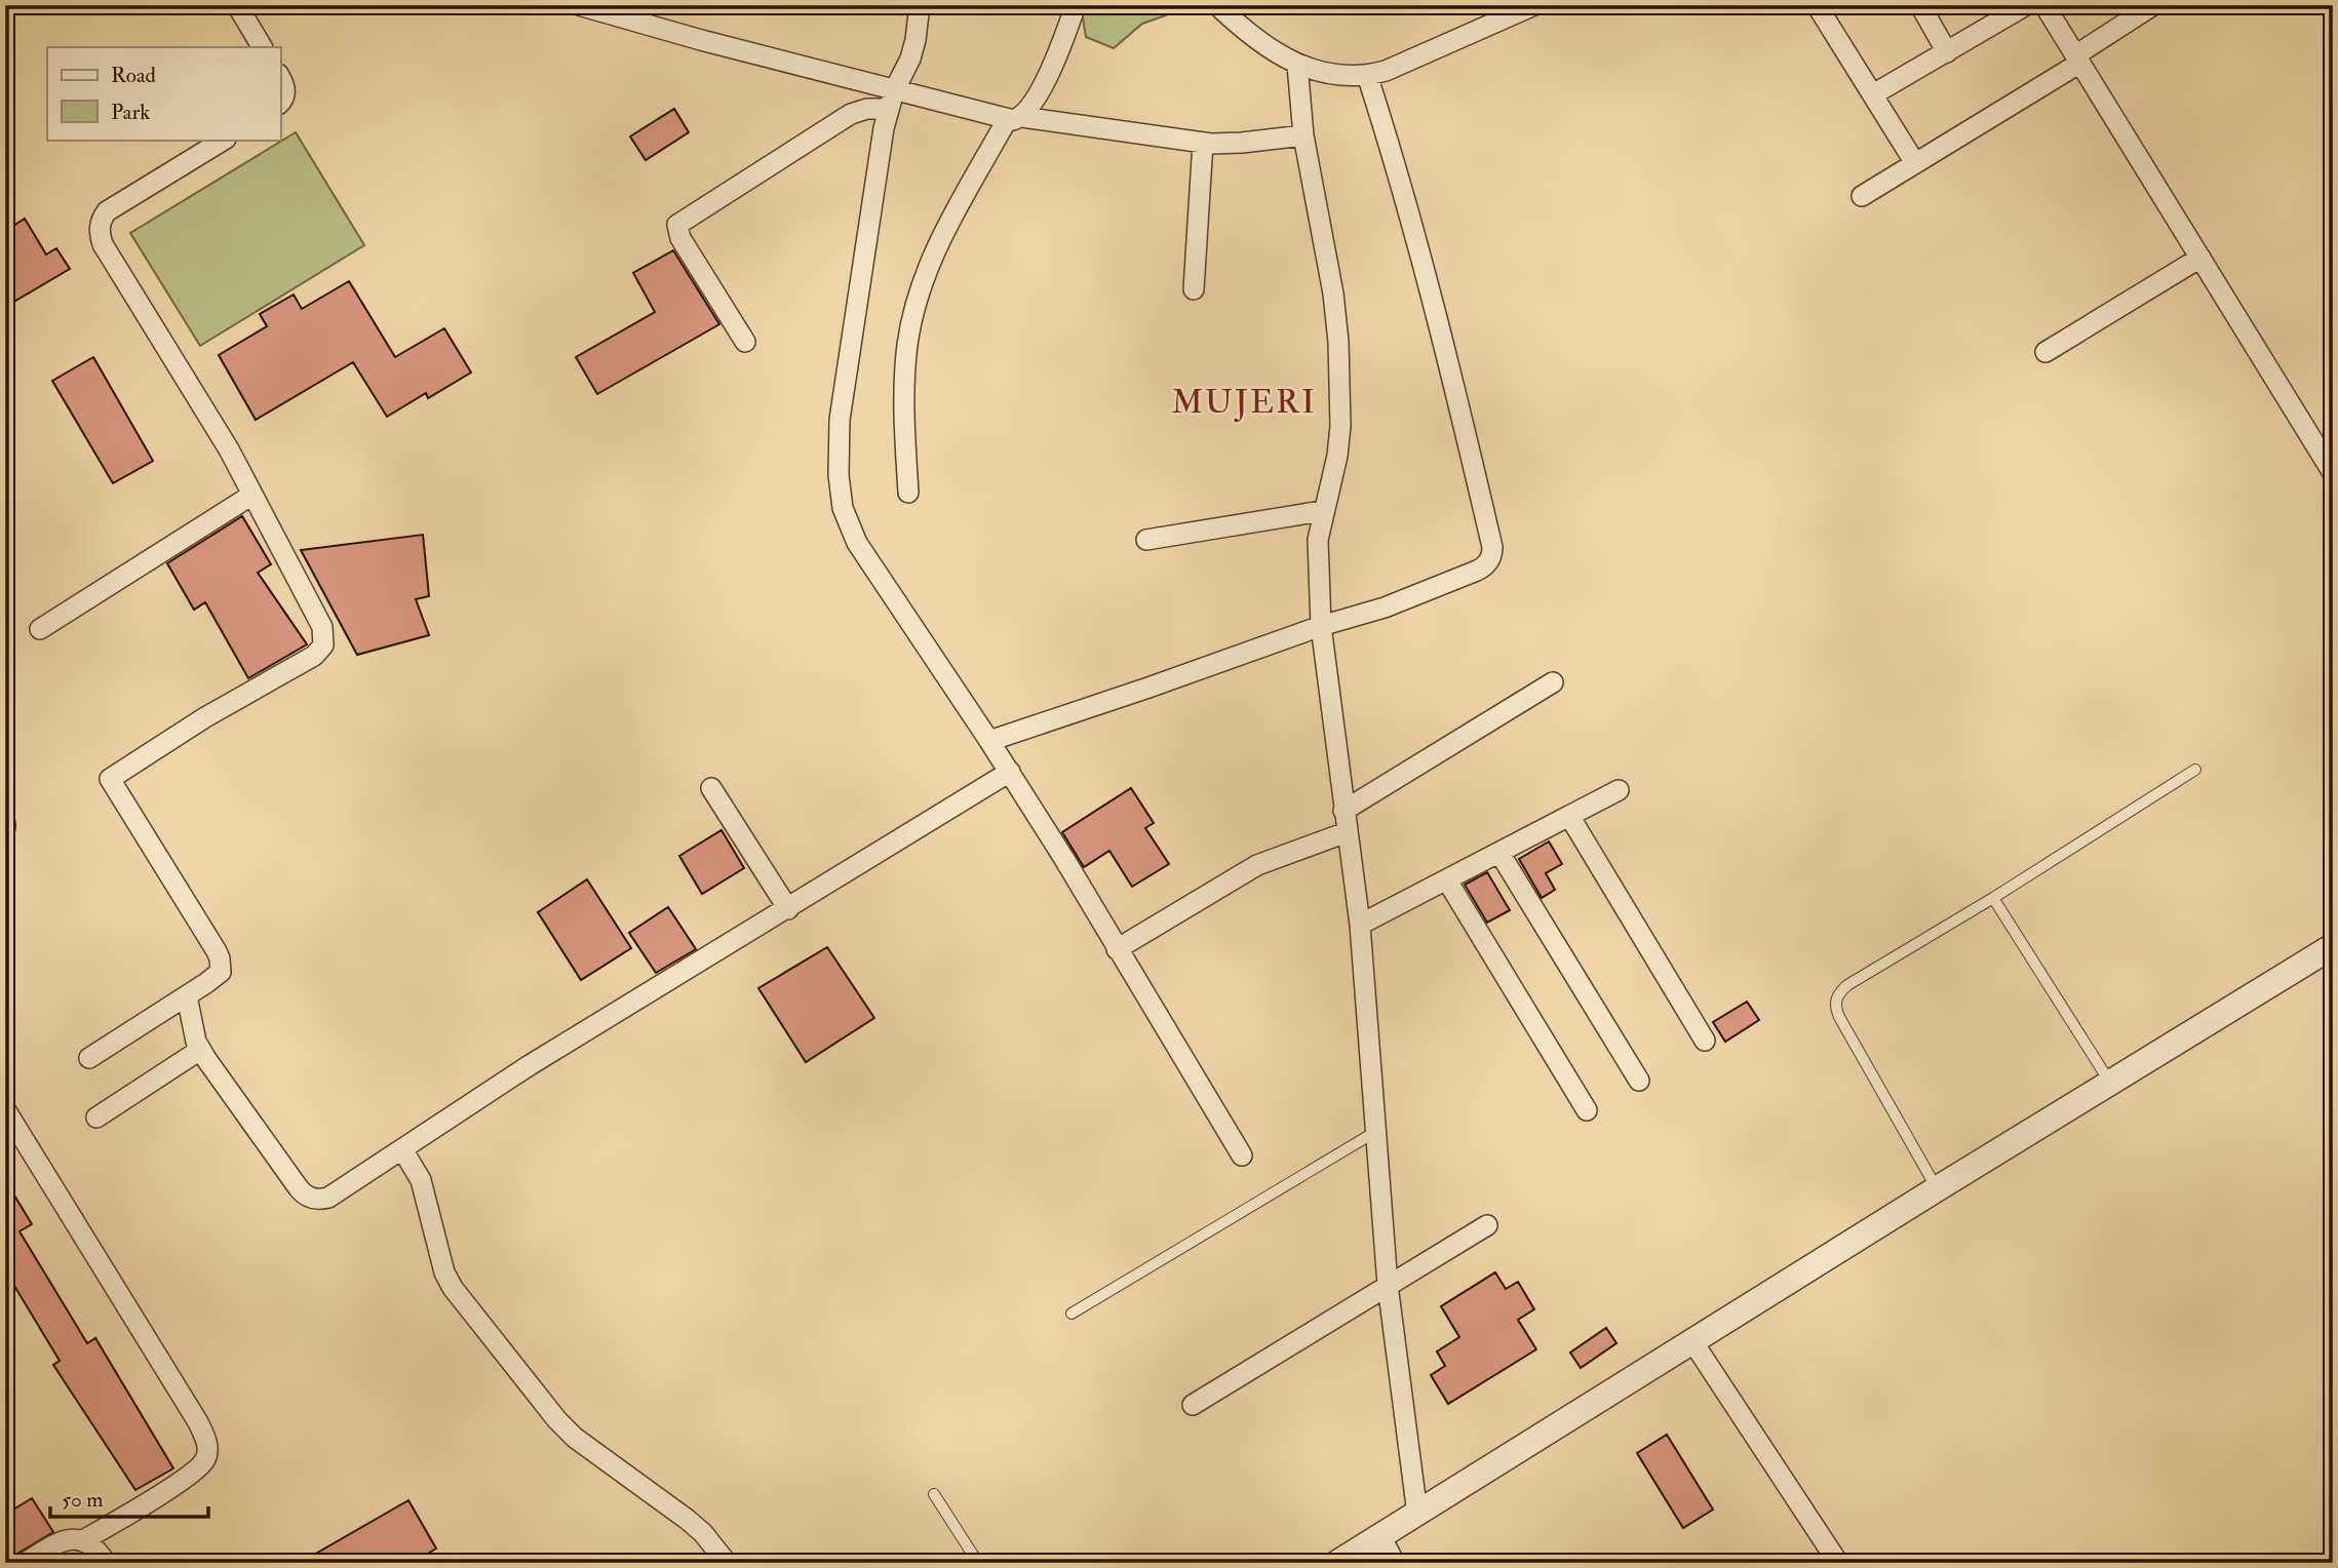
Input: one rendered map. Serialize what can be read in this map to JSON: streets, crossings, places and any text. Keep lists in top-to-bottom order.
{
  "districts": ["MUJERI"],
  "legend": ["Road", "Park"],
  "scale_bar": "50 m"
}
